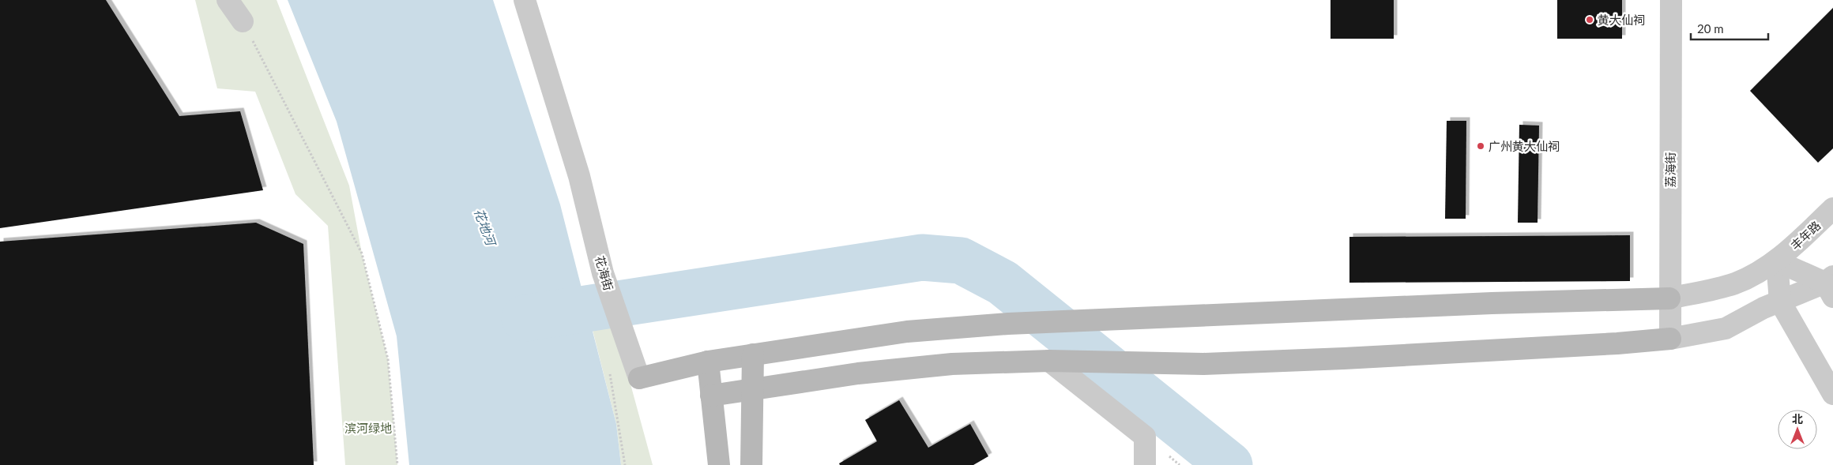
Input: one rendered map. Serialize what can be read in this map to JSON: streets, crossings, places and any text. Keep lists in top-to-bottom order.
{
  "streets": {
    "street": ["荔海街", "丰年路", "花海街"]
  },
  "crossings": [
    ["荔海街", "丰年路"],
    ["荔海街", "花海街"],
    ["丰年路", "花海街"]
  ],
  "water": ["花地河"],
  "parks": ["滨河绿地"],
  "places": ["黄大仙祠", "广州黄大仙祠"],
  "scale_bar": "20 m",
  "north": "top"
}
